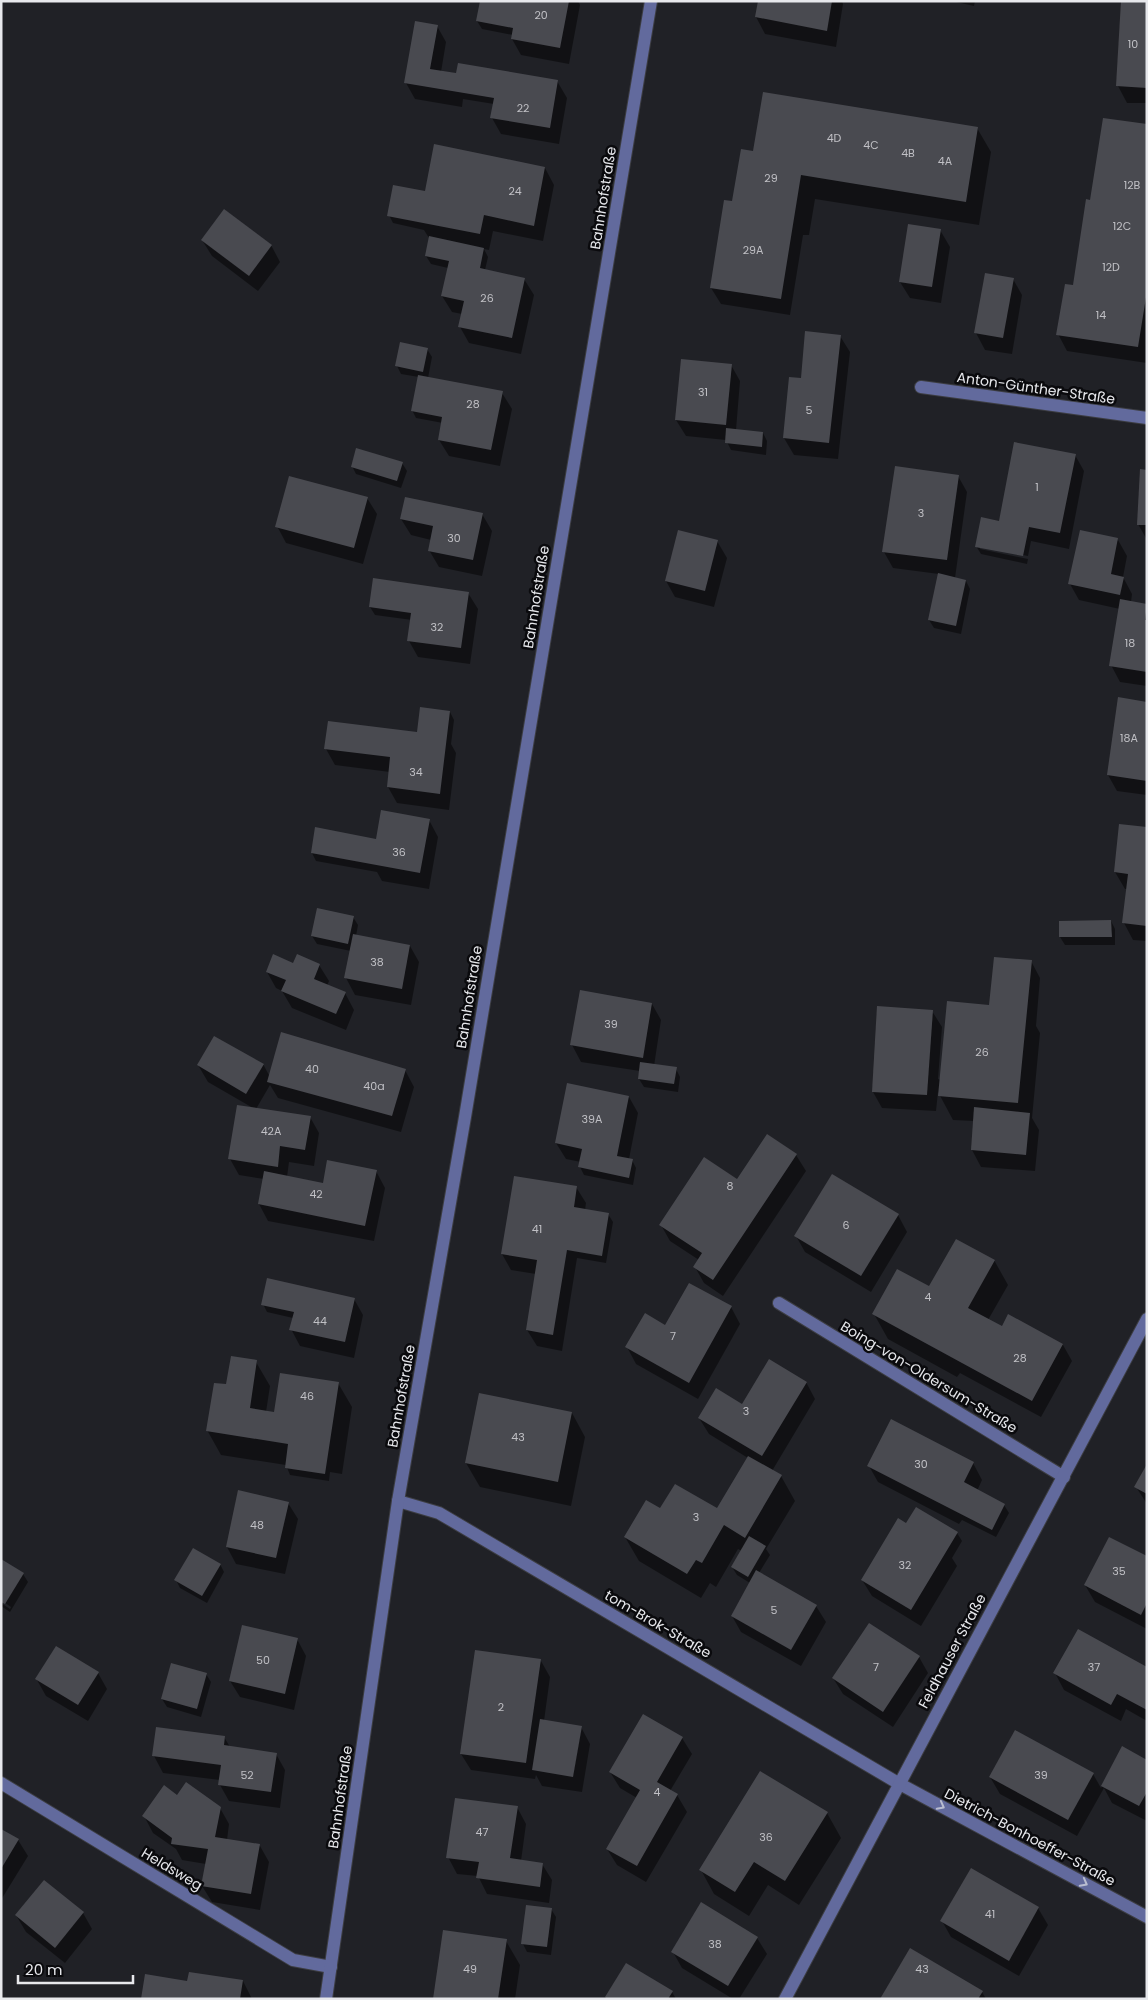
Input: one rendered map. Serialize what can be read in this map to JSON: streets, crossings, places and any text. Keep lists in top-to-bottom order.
{
  "streets": {
    "street": [
      "Bahnhofstraße",
      "Anton-Günther-Straße",
      "Boing-von-Oldersum-Straße",
      "tom-Brok-Straße",
      "Feldhauser Straße",
      "Dietrich-Bonhoeffer-Straße",
      "Heldsweg"
    ]
  },
  "crossings": [
    ["Bahnhofstraße", "tom-Brok-Straße"],
    ["Bahnhofstraße", "Heldsweg"],
    ["Boing-von-Oldersum-Straße", "Feldhauser Straße"],
    ["tom-Brok-Straße", "Feldhauser Straße"],
    ["tom-Brok-Straße", "Dietrich-Bonhoeffer-Straße"],
    ["Feldhauser Straße", "Dietrich-Bonhoeffer-Straße"]
  ],
  "one_way": ["Dietrich-Bonhoeffer-Straße"],
  "house_numbers": [
    "20",
    "10",
    "22",
    "4D",
    "4C",
    "4B",
    "4A",
    "29",
    "12B",
    "24",
    "12C",
    "29A",
    "12D",
    "26",
    "14",
    "31",
    "28",
    "5",
    "1",
    "3",
    "30",
    "32",
    "18",
    "18A",
    "34",
    "36",
    "38",
    "39",
    "26",
    "40",
    "40a",
    "39A",
    "42A",
    "8",
    "42",
    "6",
    "41",
    "4",
    "44",
    "7",
    "28",
    "46",
    "3",
    "43",
    "30",
    "3",
    "48",
    "32",
    "35",
    "5",
    "50",
    "7",
    "37",
    "2",
    "52",
    "39",
    "4",
    "47",
    "36",
    "41",
    "38",
    "49",
    "43"
  ],
  "scale_bar": "20 m"
}
